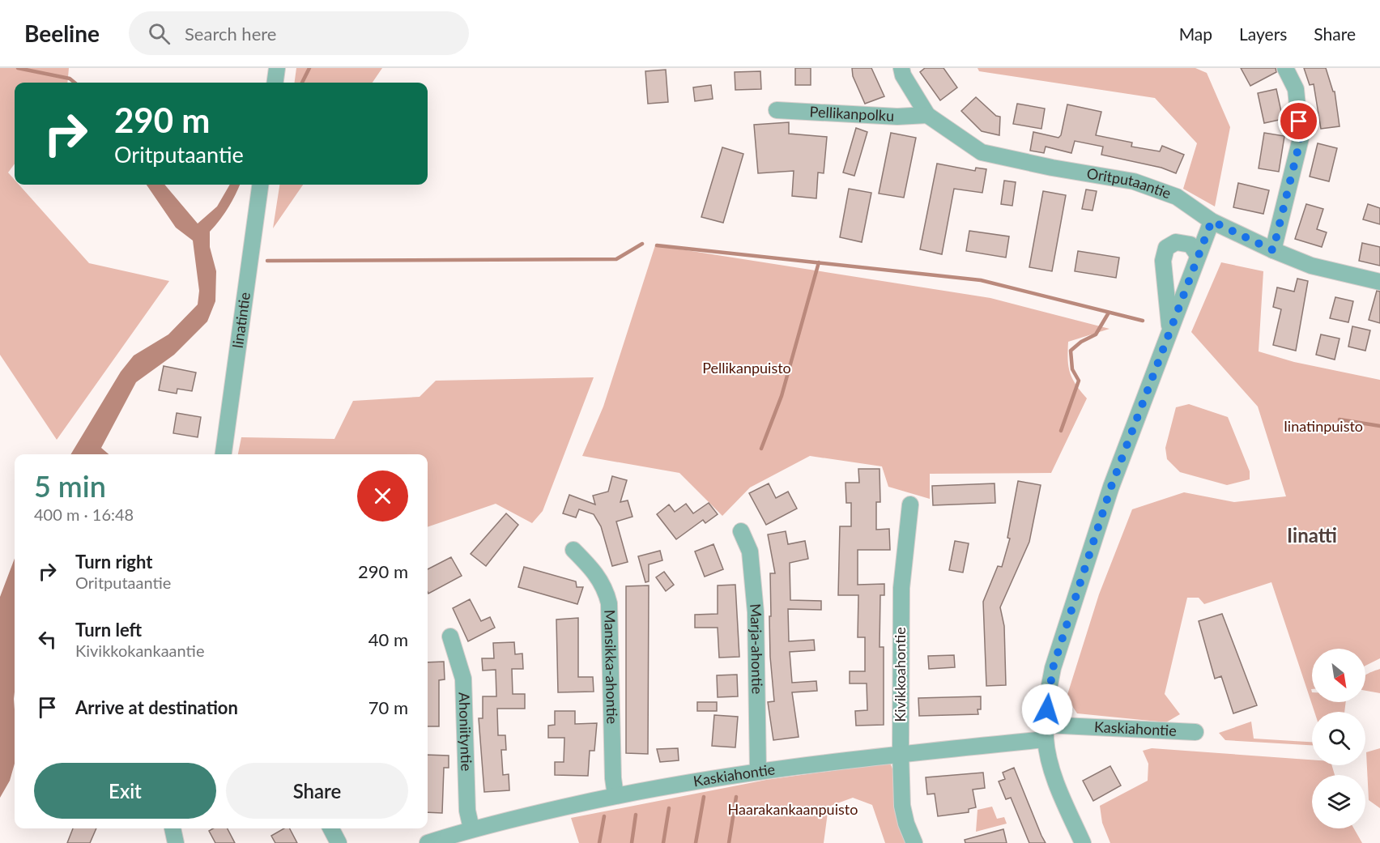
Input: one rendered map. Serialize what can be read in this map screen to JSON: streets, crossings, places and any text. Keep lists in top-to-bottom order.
{
  "streets": {
    "street": [
      "Pellikanpolku",
      "Oritputaantie",
      "Iinatintie",
      "Marja-ahontie",
      "Mansikka-ahontie",
      "Kivikkoahontie",
      "Kaskiahontie",
      "Ahoniityntie"
    ]
  },
  "crossings": [
    ["Pellikanpolku", "Oritputaantie"],
    ["Marja-ahontie", "Kaskiahontie"],
    ["Mansikka-ahontie", "Kaskiahontie"],
    ["Kivikkoahontie", "Kaskiahontie"],
    ["Kaskiahontie", "Ahoniityntie"]
  ],
  "districts": ["Iinatti"],
  "parks": ["Pellikanpuisto", "Iinatinpuisto", "Haarakankaanpuisto"],
  "north": "bottom right",
  "page": {
    "header": "Beeline",
    "search": "Search here",
    "nav": ["Map", "Layers", "Share"],
    "turn": ["290 m", "Oritputaantie"],
    "heading": ["5 min", "400 m · 16:48"],
    "list": [
      {
        "name": "Turn right",
        "note": "Oritputaantie",
        "value": "290 m"
      },
      {
        "name": "Turn left",
        "note": "Kivikkokankaantie",
        "value": "40 m"
      },
      {
        "name": "Arrive at destination",
        "value": "70 m"
      }
    ],
    "buttons": ["Exit", "Share"]
  }
}
